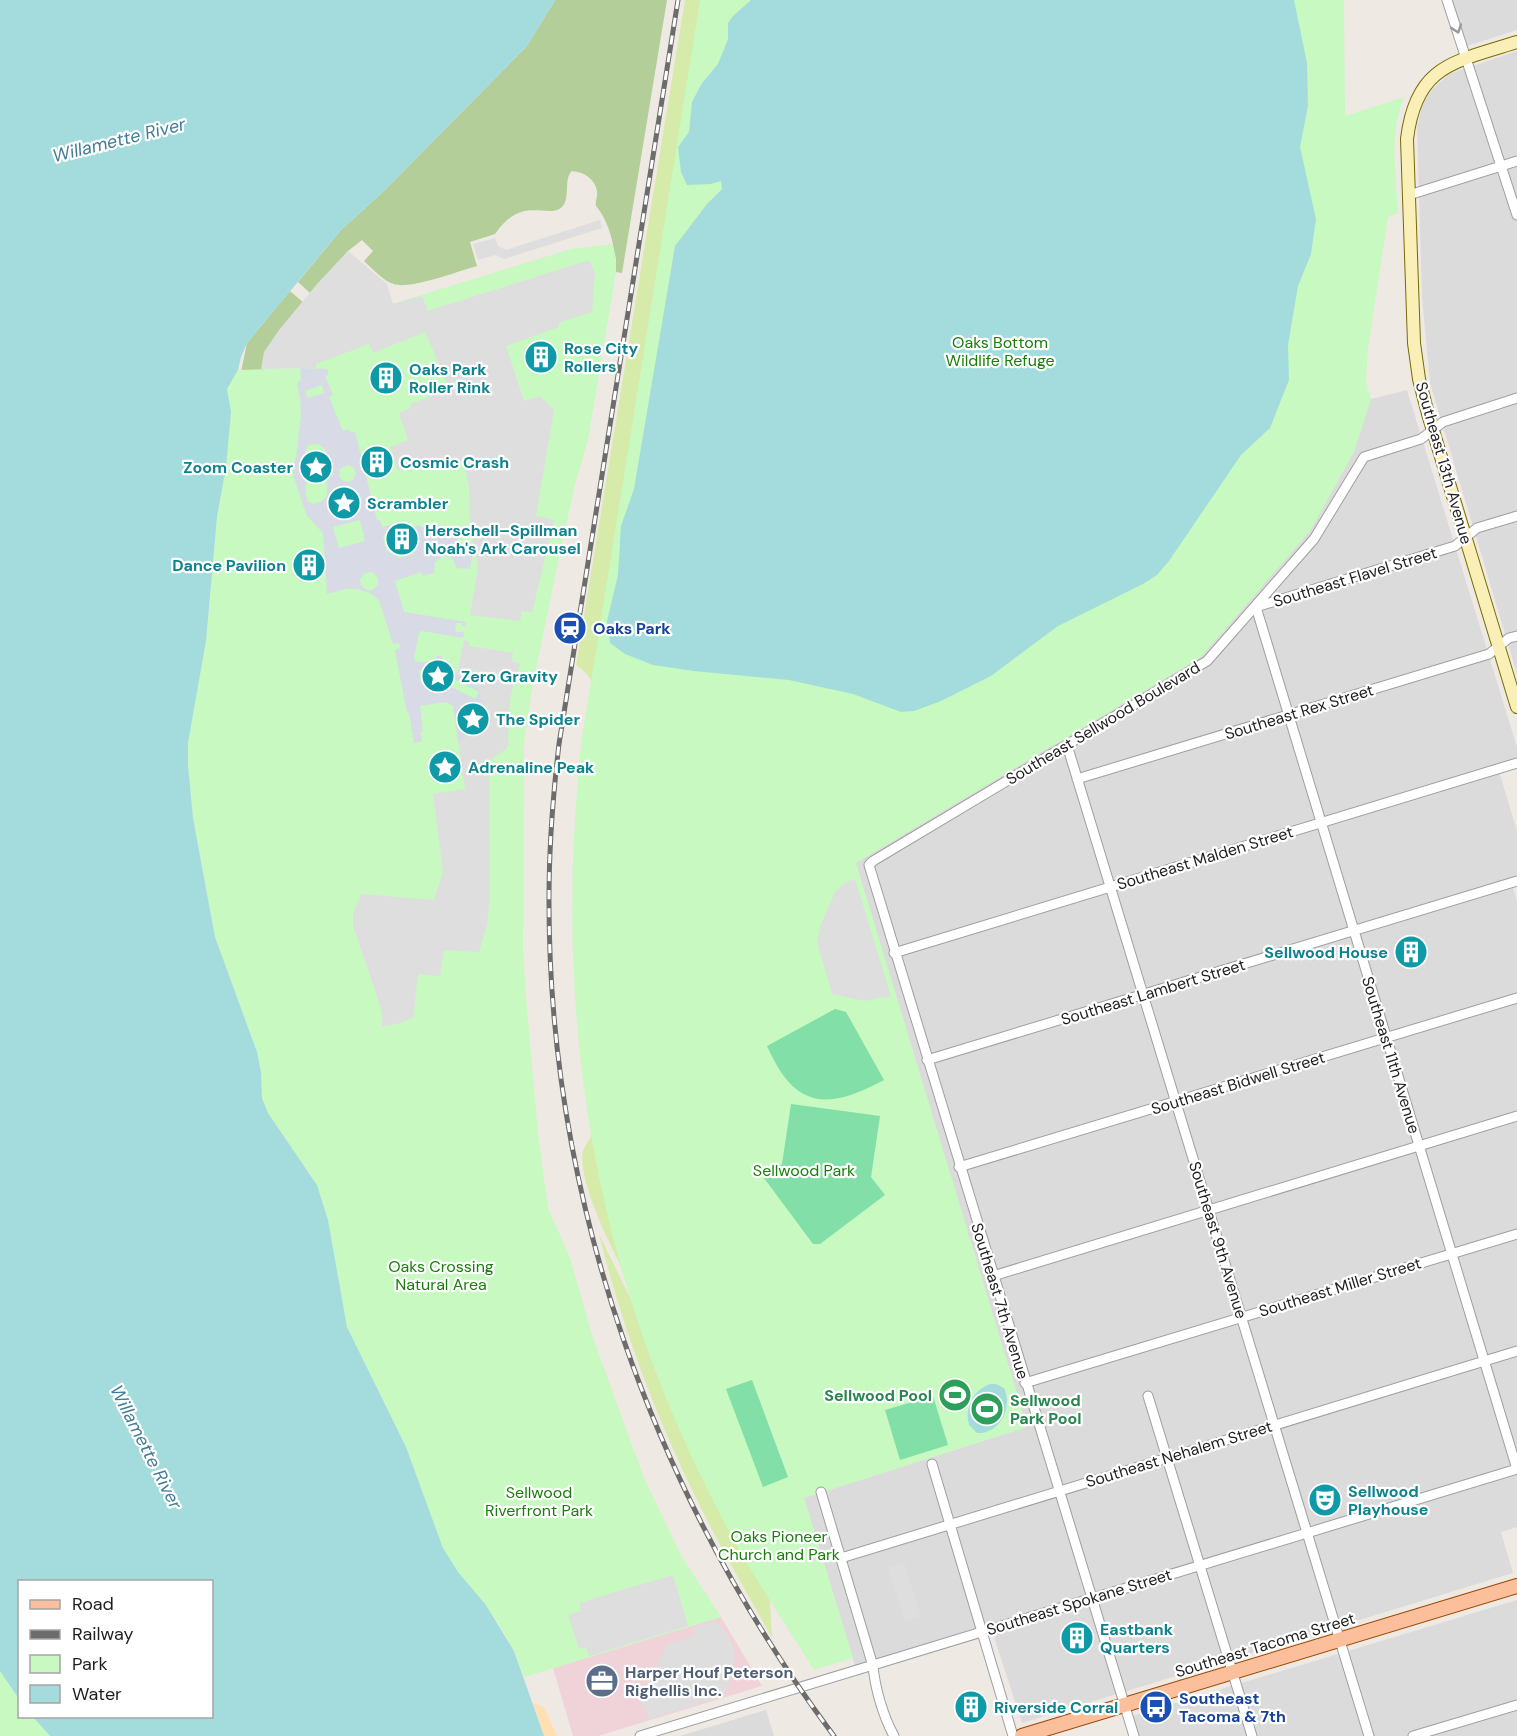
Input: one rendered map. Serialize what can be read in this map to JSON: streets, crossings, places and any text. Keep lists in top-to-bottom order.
{
  "streets": {
    "main road": ["Southeast Tacoma Street"],
    "street": [
      "Southeast 13th Avenue",
      "Southeast Flavel Street",
      "Southeast Rex Street",
      "Southeast Sellwood Boulevard",
      "Southeast Malden Street",
      "Southeast Lambert Street",
      "Southeast 11th Avenue",
      "Southeast Bidwell Street",
      "Southeast 9th Avenue",
      "Southeast Miller Street",
      "Southeast 7th Avenue",
      "Southeast Nehalem Street",
      "Southeast Spokane Street"
    ]
  },
  "crossings": [
    ["Southeast 13th Avenue", "Southeast Flavel Street"],
    ["Southeast 13th Avenue", "Southeast Rex Street"],
    ["Southeast 13th Avenue", "Southeast Sellwood Boulevard"],
    ["Southeast Flavel Street", "Southeast Sellwood Boulevard"],
    ["Southeast Flavel Street", "Southeast 11th Avenue"],
    ["Southeast Rex Street", "Southeast 11th Avenue"],
    ["Southeast Rex Street", "Southeast 9th Avenue"],
    ["Southeast Sellwood Boulevard", "Southeast 11th Avenue"],
    ["Southeast Sellwood Boulevard", "Southeast 9th Avenue"],
    ["Southeast Sellwood Boulevard", "Southeast 7th Avenue"],
    ["Southeast Malden Street", "Southeast 11th Avenue"],
    ["Southeast Malden Street", "Southeast 9th Avenue"],
    ["Southeast Malden Street", "Southeast 7th Avenue"],
    ["Southeast Lambert Street", "Southeast 11th Avenue"],
    ["Southeast Lambert Street", "Southeast 9th Avenue"],
    ["Southeast Lambert Street", "Southeast 7th Avenue"],
    ["Southeast 11th Avenue", "Southeast Bidwell Street"],
    ["Southeast 11th Avenue", "Southeast Miller Street"],
    ["Southeast 11th Avenue", "Southeast Nehalem Street"],
    ["Southeast 11th Avenue", "Southeast Spokane Street"],
    ["Southeast Bidwell Street", "Southeast 9th Avenue"],
    ["Southeast Bidwell Street", "Southeast 7th Avenue"],
    ["Southeast 9th Avenue", "Southeast Miller Street"],
    ["Southeast 9th Avenue", "Southeast Nehalem Street"],
    ["Southeast 9th Avenue", "Southeast Spokane Street"],
    ["Southeast 9th Avenue", "Southeast Tacoma Street"],
    ["Southeast Miller Street", "Southeast 7th Avenue"],
    ["Southeast 7th Avenue", "Southeast Nehalem Street"],
    ["Southeast 7th Avenue", "Southeast Spokane Street"],
    ["Southeast 7th Avenue", "Southeast Tacoma Street"]
  ],
  "water": ["Willamette River"],
  "parks": [
    "Oaks Bottom Wildlife Refuge",
    "Sellwood Park",
    "Oaks Crossing Natural Area",
    "Sellwood Riverfront Park",
    "Oaks Pioneer Church and Park"
  ],
  "places": {
    "building": [
      "Rose City Rollers",
      "Oaks Park Roller Rink",
      "Cosmic Crash",
      "Herschell–Spillman Noah's Ark Carousel",
      "Dance Pavilion",
      "Sellwood House",
      "Eastbank Quarters",
      "Riverside Corral"
    ],
    "place": [
      "Zoom Coaster",
      "Scrambler",
      "Zero Gravity",
      "The Spider",
      "Adrenaline Peak"
    ],
    "station": ["Oaks Park"],
    "sports": ["Sellwood Pool", "Sellwood Park Pool"],
    "theatre": ["Sellwood Playhouse"],
    "office": ["Harper Houf Peterson Righellis Inc."],
    "bus stop": ["Southeast Tacoma & 7th"]
  },
  "legend": [
    "Road",
    "Railway",
    "Park",
    "Water"
  ]
}
